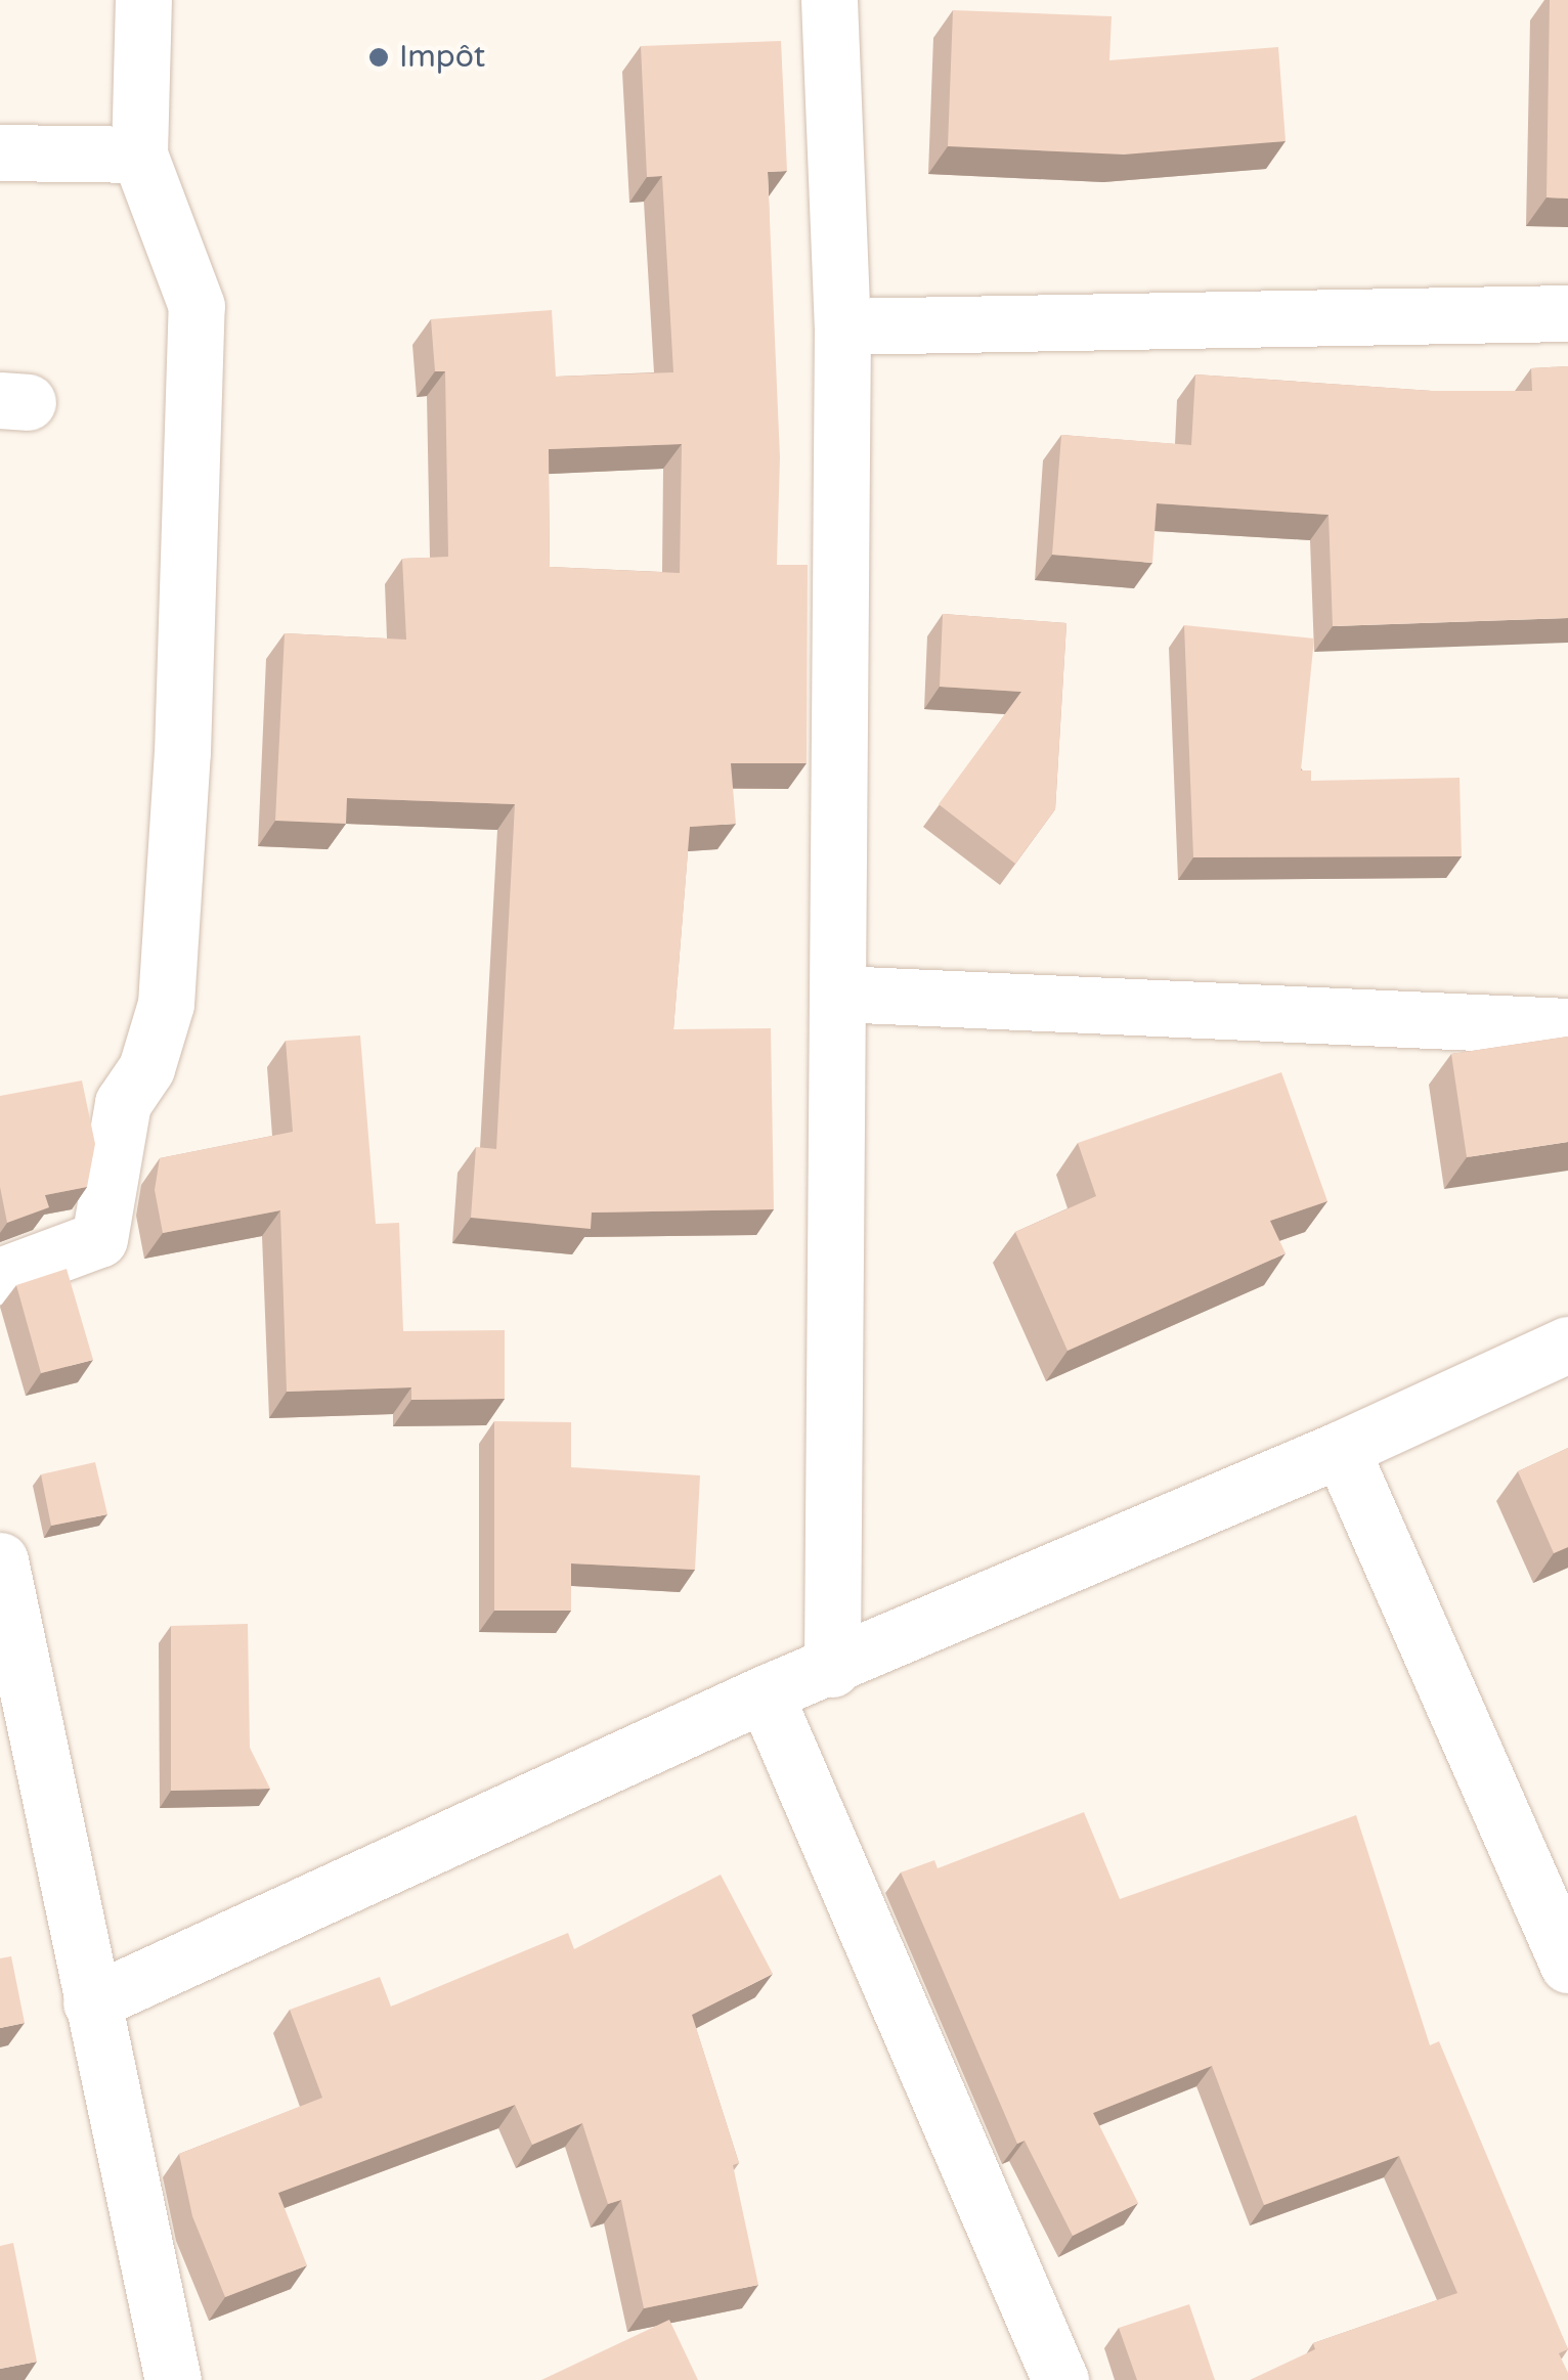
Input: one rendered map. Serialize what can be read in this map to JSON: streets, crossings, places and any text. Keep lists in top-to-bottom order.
{
  "places": ["Impôt"]
}
